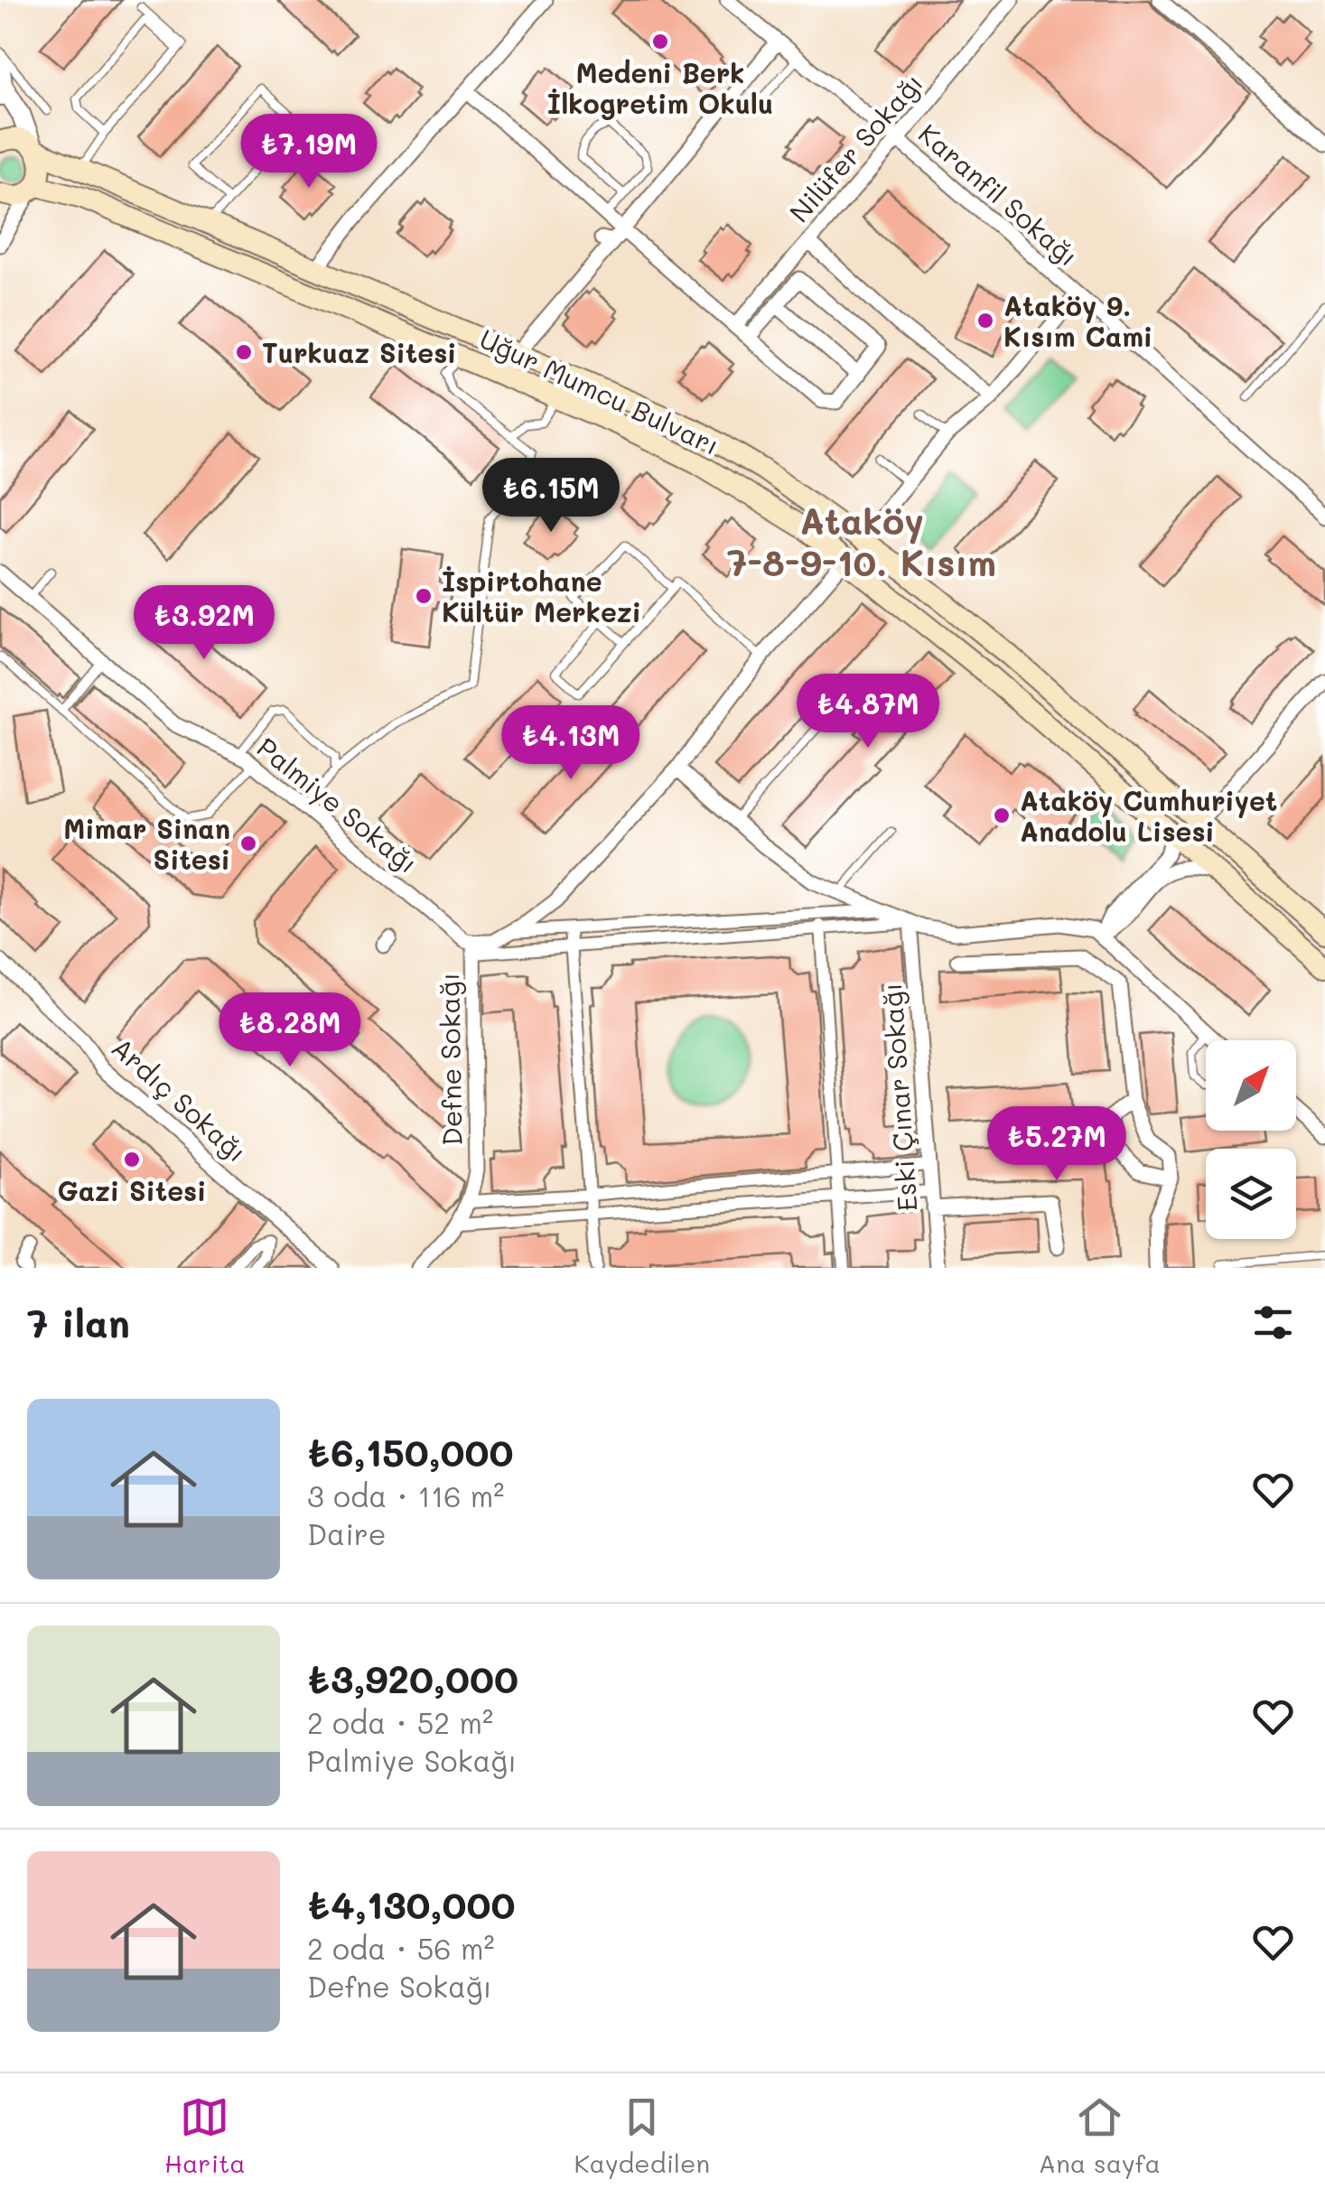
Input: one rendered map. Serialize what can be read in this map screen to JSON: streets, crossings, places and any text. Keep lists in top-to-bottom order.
{
  "streets": {
    "main road": ["Uğur Mumcu Bulvarı"],
    "street": [
      "Nilüfer Sokağı",
      "Karanfil Sokağı",
      "Palmiye Sokağı",
      "Defne Sokağı",
      "Eski Çınar Sokağı",
      "Ardıç Sokağı"
    ]
  },
  "crossings": [
    ["Nilüfer Sokağı", "Karanfil Sokağı"],
    ["Uğur Mumcu Bulvarı", "Defne Sokağı"],
    ["Palmiye Sokağı", "Defne Sokağı"]
  ],
  "districts": ["Ataköy 7-8-9-10. Kısım"],
  "places": [
    "Medeni Berk İlkogretim Okulu",
    "Ataköy 9. Kısım Cami",
    "Turkuaz Sitesi",
    "İspirtohane Kültür Merkezi",
    "Ataköy Cumhuriyet Anadolu Lisesi",
    "Mimar Sinan Sitesi",
    "Gazi Sitesi"
  ],
  "north": "top right",
  "page": {
    "price": [
      "₺7.19M",
      "₺6.15M",
      "₺3.92M",
      "₺4.87M",
      "₺4.13M",
      "₺8.28M",
      "₺5.27M"
    ],
    "heading": "7 ilan",
    "list": [
      {
        "name": "₺6,150,000",
        "note": "3 oda · 116 m² · Daire"
      },
      {
        "name": "₺3,920,000",
        "note": "2 oda · 52 m² · Palmiye Sokağı"
      },
      {
        "name": "₺4,130,000",
        "note": "2 oda · 56 m² · Defne Sokağı"
      }
    ],
    "tabs": ["Harita", "Kaydedilen", "Ana sayfa"]
  }
}
